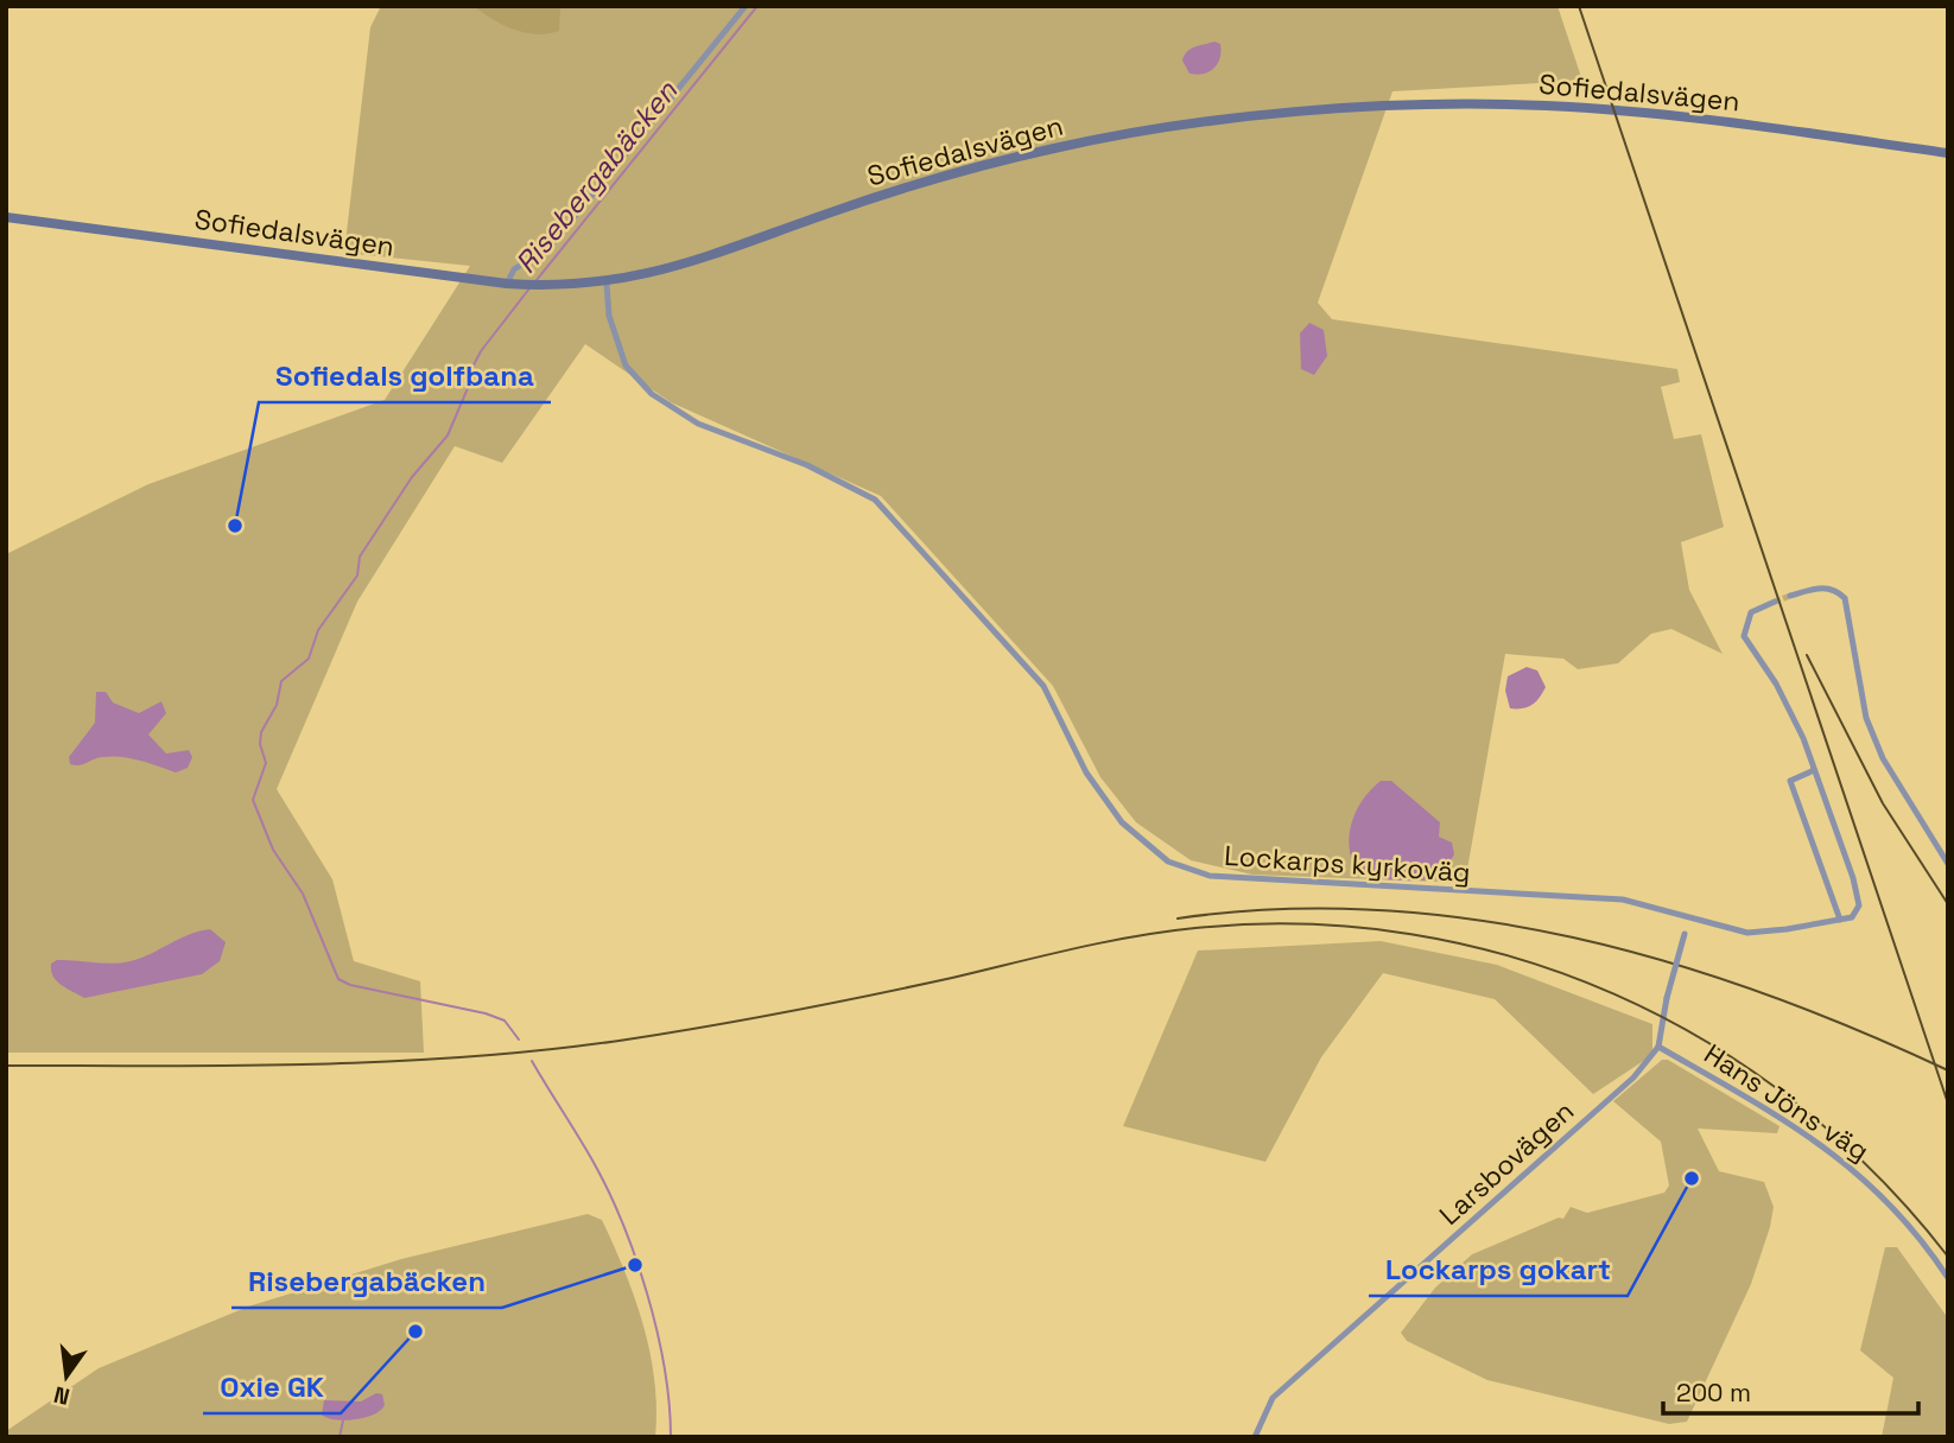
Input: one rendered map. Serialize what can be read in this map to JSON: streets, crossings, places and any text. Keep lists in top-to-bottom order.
{
  "streets": {
    "main road": ["Sofiedalsvägen"],
    "street": ["Lockarps kyrkoväg", "Hans Jöns väg", "Larsbovägen"]
  },
  "crossings": [
    ["Sofiedalsvägen", "Lockarps kyrkoväg"],
    ["Lockarps kyrkoväg", "Larsbovägen"],
    ["Hans Jöns väg", "Larsbovägen"]
  ],
  "water": ["Risebergabäcken"],
  "places": [
    "Sofiedals golfbana",
    "Lockarps gokart",
    "Risebergabäcken",
    "Oxie GK"
  ],
  "scale_bar": "200 m",
  "north": "bottom"
}
